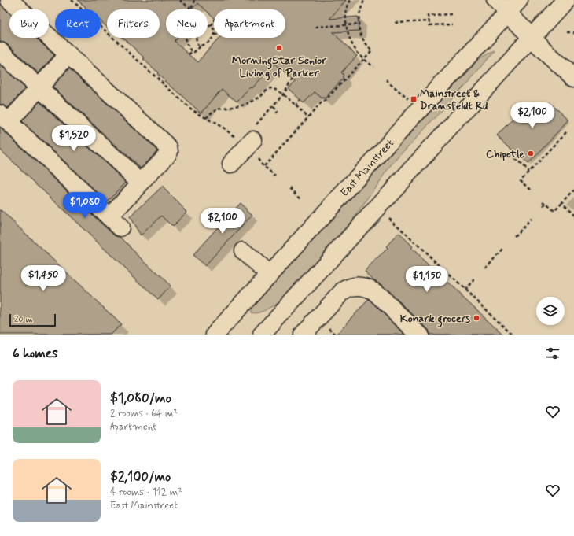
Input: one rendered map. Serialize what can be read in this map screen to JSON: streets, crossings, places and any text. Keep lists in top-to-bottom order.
{
  "streets": {
    "main road": ["East Mainstreet"]
  },
  "places": {
    "other": ["MorningStar Senior Living of Parker", "Chipotle", "Konark grocers"],
    "transit": ["Mainstreet & Dransfeldt Rd"]
  },
  "scale_bar": "20 m",
  "page": {
    "chip": [
      "Buy",
      "Rent",
      "Filters",
      "New",
      "Apartment"
    ],
    "price": [
      "$2,100",
      "$1,520",
      "$1,080",
      "$2,100",
      "$1,450",
      "$1,150"
    ],
    "scale": "20 m",
    "heading": "6 homes",
    "list": [
      {
        "name": "$1,080/mo",
        "note": "2 rooms · 64 m² · Apartment"
      },
      {
        "name": "$2,100/mo",
        "note": "4 rooms · 112 m² · East Mainstreet"
      }
    ]
  }
}
